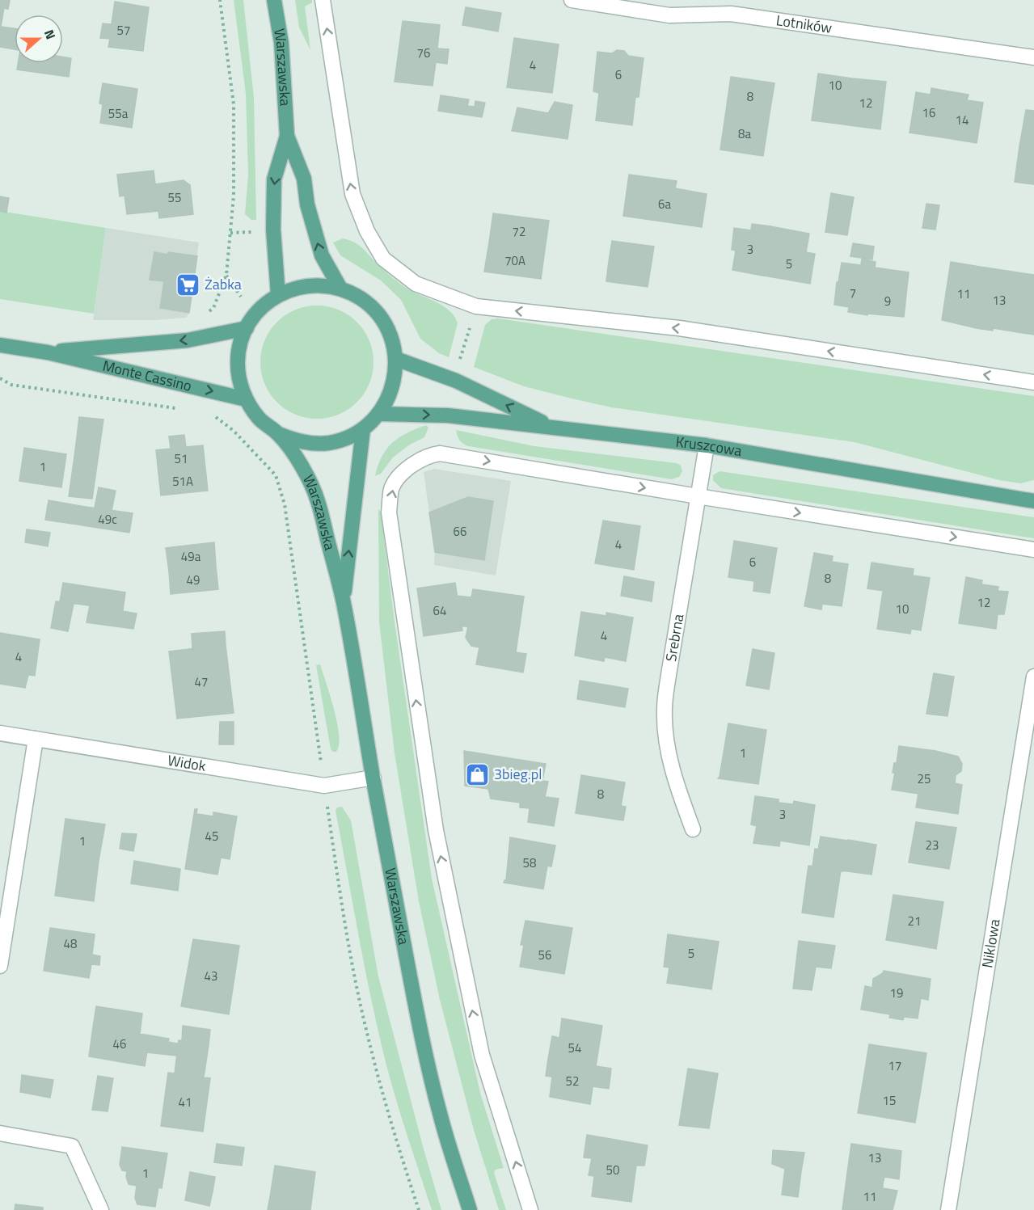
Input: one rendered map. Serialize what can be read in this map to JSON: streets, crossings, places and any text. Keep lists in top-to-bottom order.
{
  "streets": {
    "main road": ["Warszawska", "Monte Cassino", "Kruszcowa"],
    "street": [
      "Lotników",
      "Srebrna",
      "Widok",
      "Niklowa"
    ]
  },
  "crossings": [
    ["Warszawska", "Monte Cassino"],
    ["Warszawska", "Kruszcowa"],
    ["Warszawska", "Widok"],
    ["Monte Cassino", "Kruszcowa"],
    ["Kruszcowa", "Srebrna"]
  ],
  "places": {
    "supermarket": ["Żabka"],
    "shop": ["3bieg.pl"]
  },
  "house_numbers": [
    "57",
    "76",
    "4",
    "6",
    "10",
    "8",
    "12",
    "16",
    "55a",
    "14",
    "8a",
    "55",
    "6a",
    "72",
    "3",
    "70A",
    "5",
    "7",
    "11",
    "13",
    "9",
    "51",
    "1",
    "51A",
    "49c",
    "66",
    "4",
    "49a",
    "6",
    "8",
    "49",
    "12",
    "10",
    "64",
    "4",
    "4",
    "47",
    "1",
    "25",
    "8",
    "3",
    "45",
    "1",
    "23",
    "58",
    "21",
    "48",
    "5",
    "56",
    "43",
    "19",
    "46",
    "54",
    "17",
    "52",
    "15",
    "41",
    "13",
    "50",
    "1",
    "11"
  ],
  "north": "right"
}
